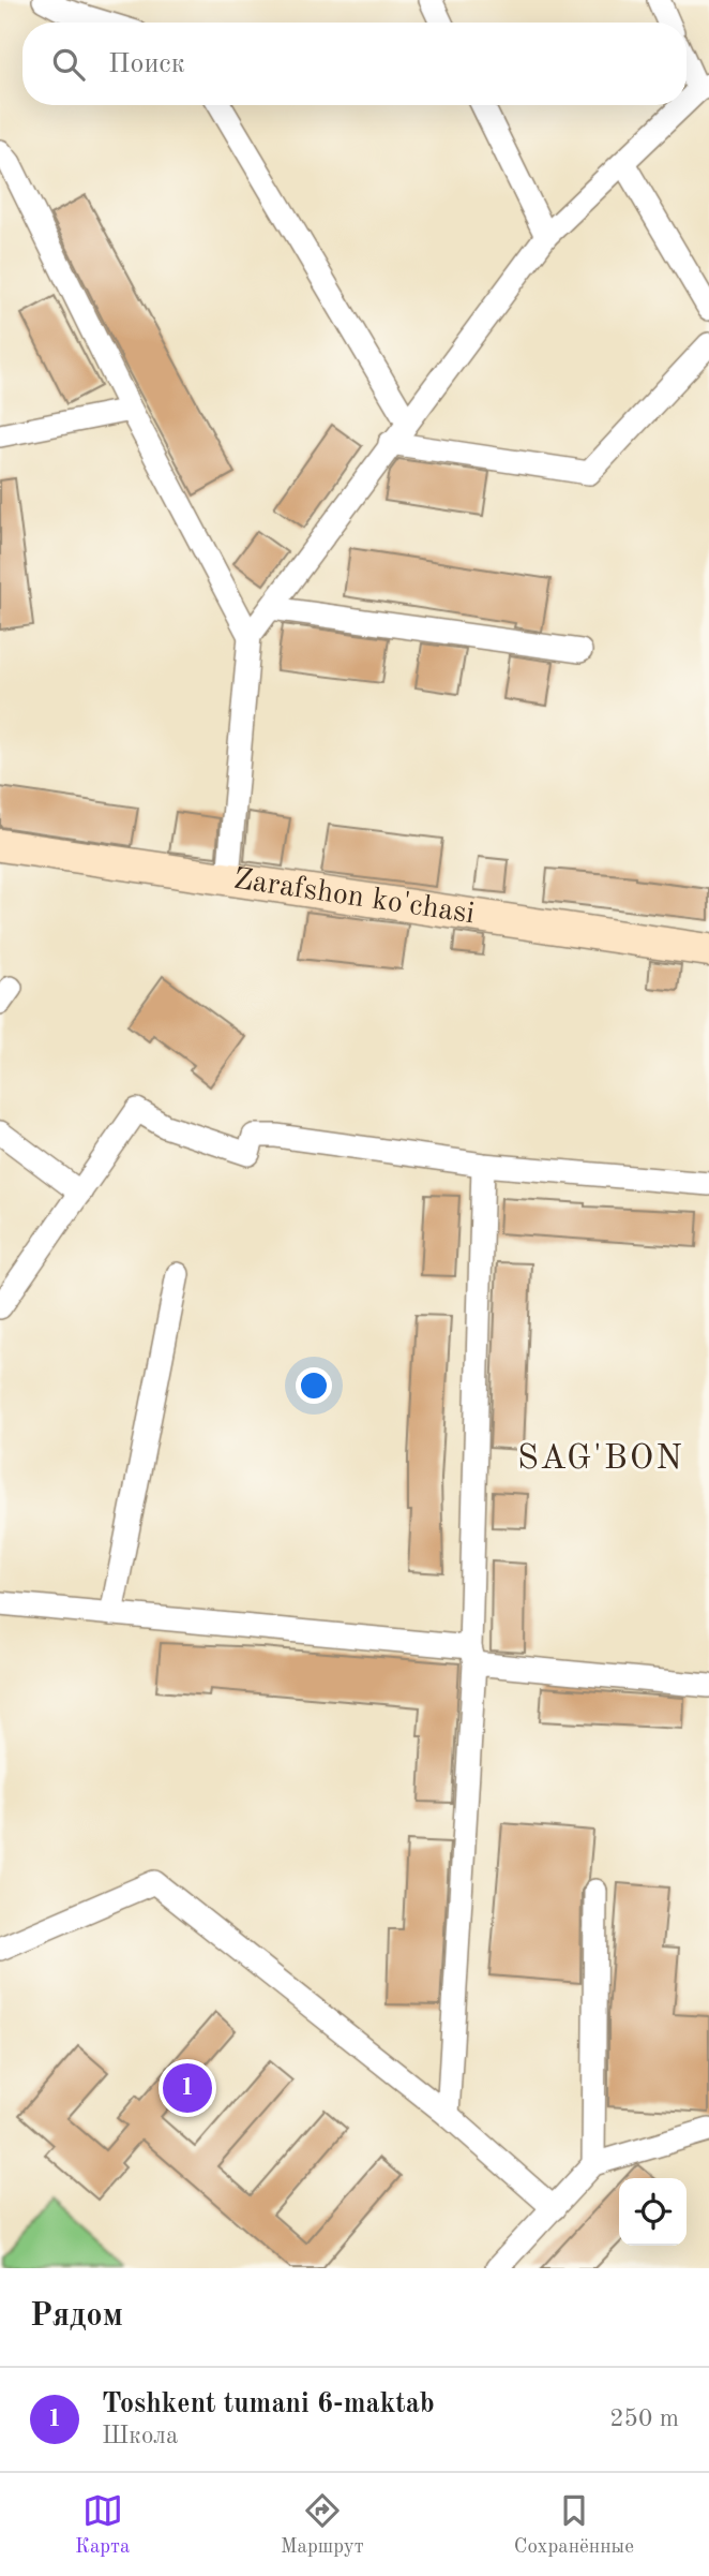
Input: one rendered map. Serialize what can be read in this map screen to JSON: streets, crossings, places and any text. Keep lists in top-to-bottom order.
{
  "streets": {
    "street": ["Zarafshon ko'chasi"]
  },
  "districts": ["SAG'BON"],
  "page": {
    "search": "Поиск",
    "pins": "1",
    "heading": "Рядом",
    "list": [
      {
        "mark": "1",
        "name": "Toshkent tumani 6-maktab",
        "note": "Школа",
        "value": "250 m"
      }
    ],
    "nav": ["Карта", "Маршрут", "Сохранённые"]
  }
}
